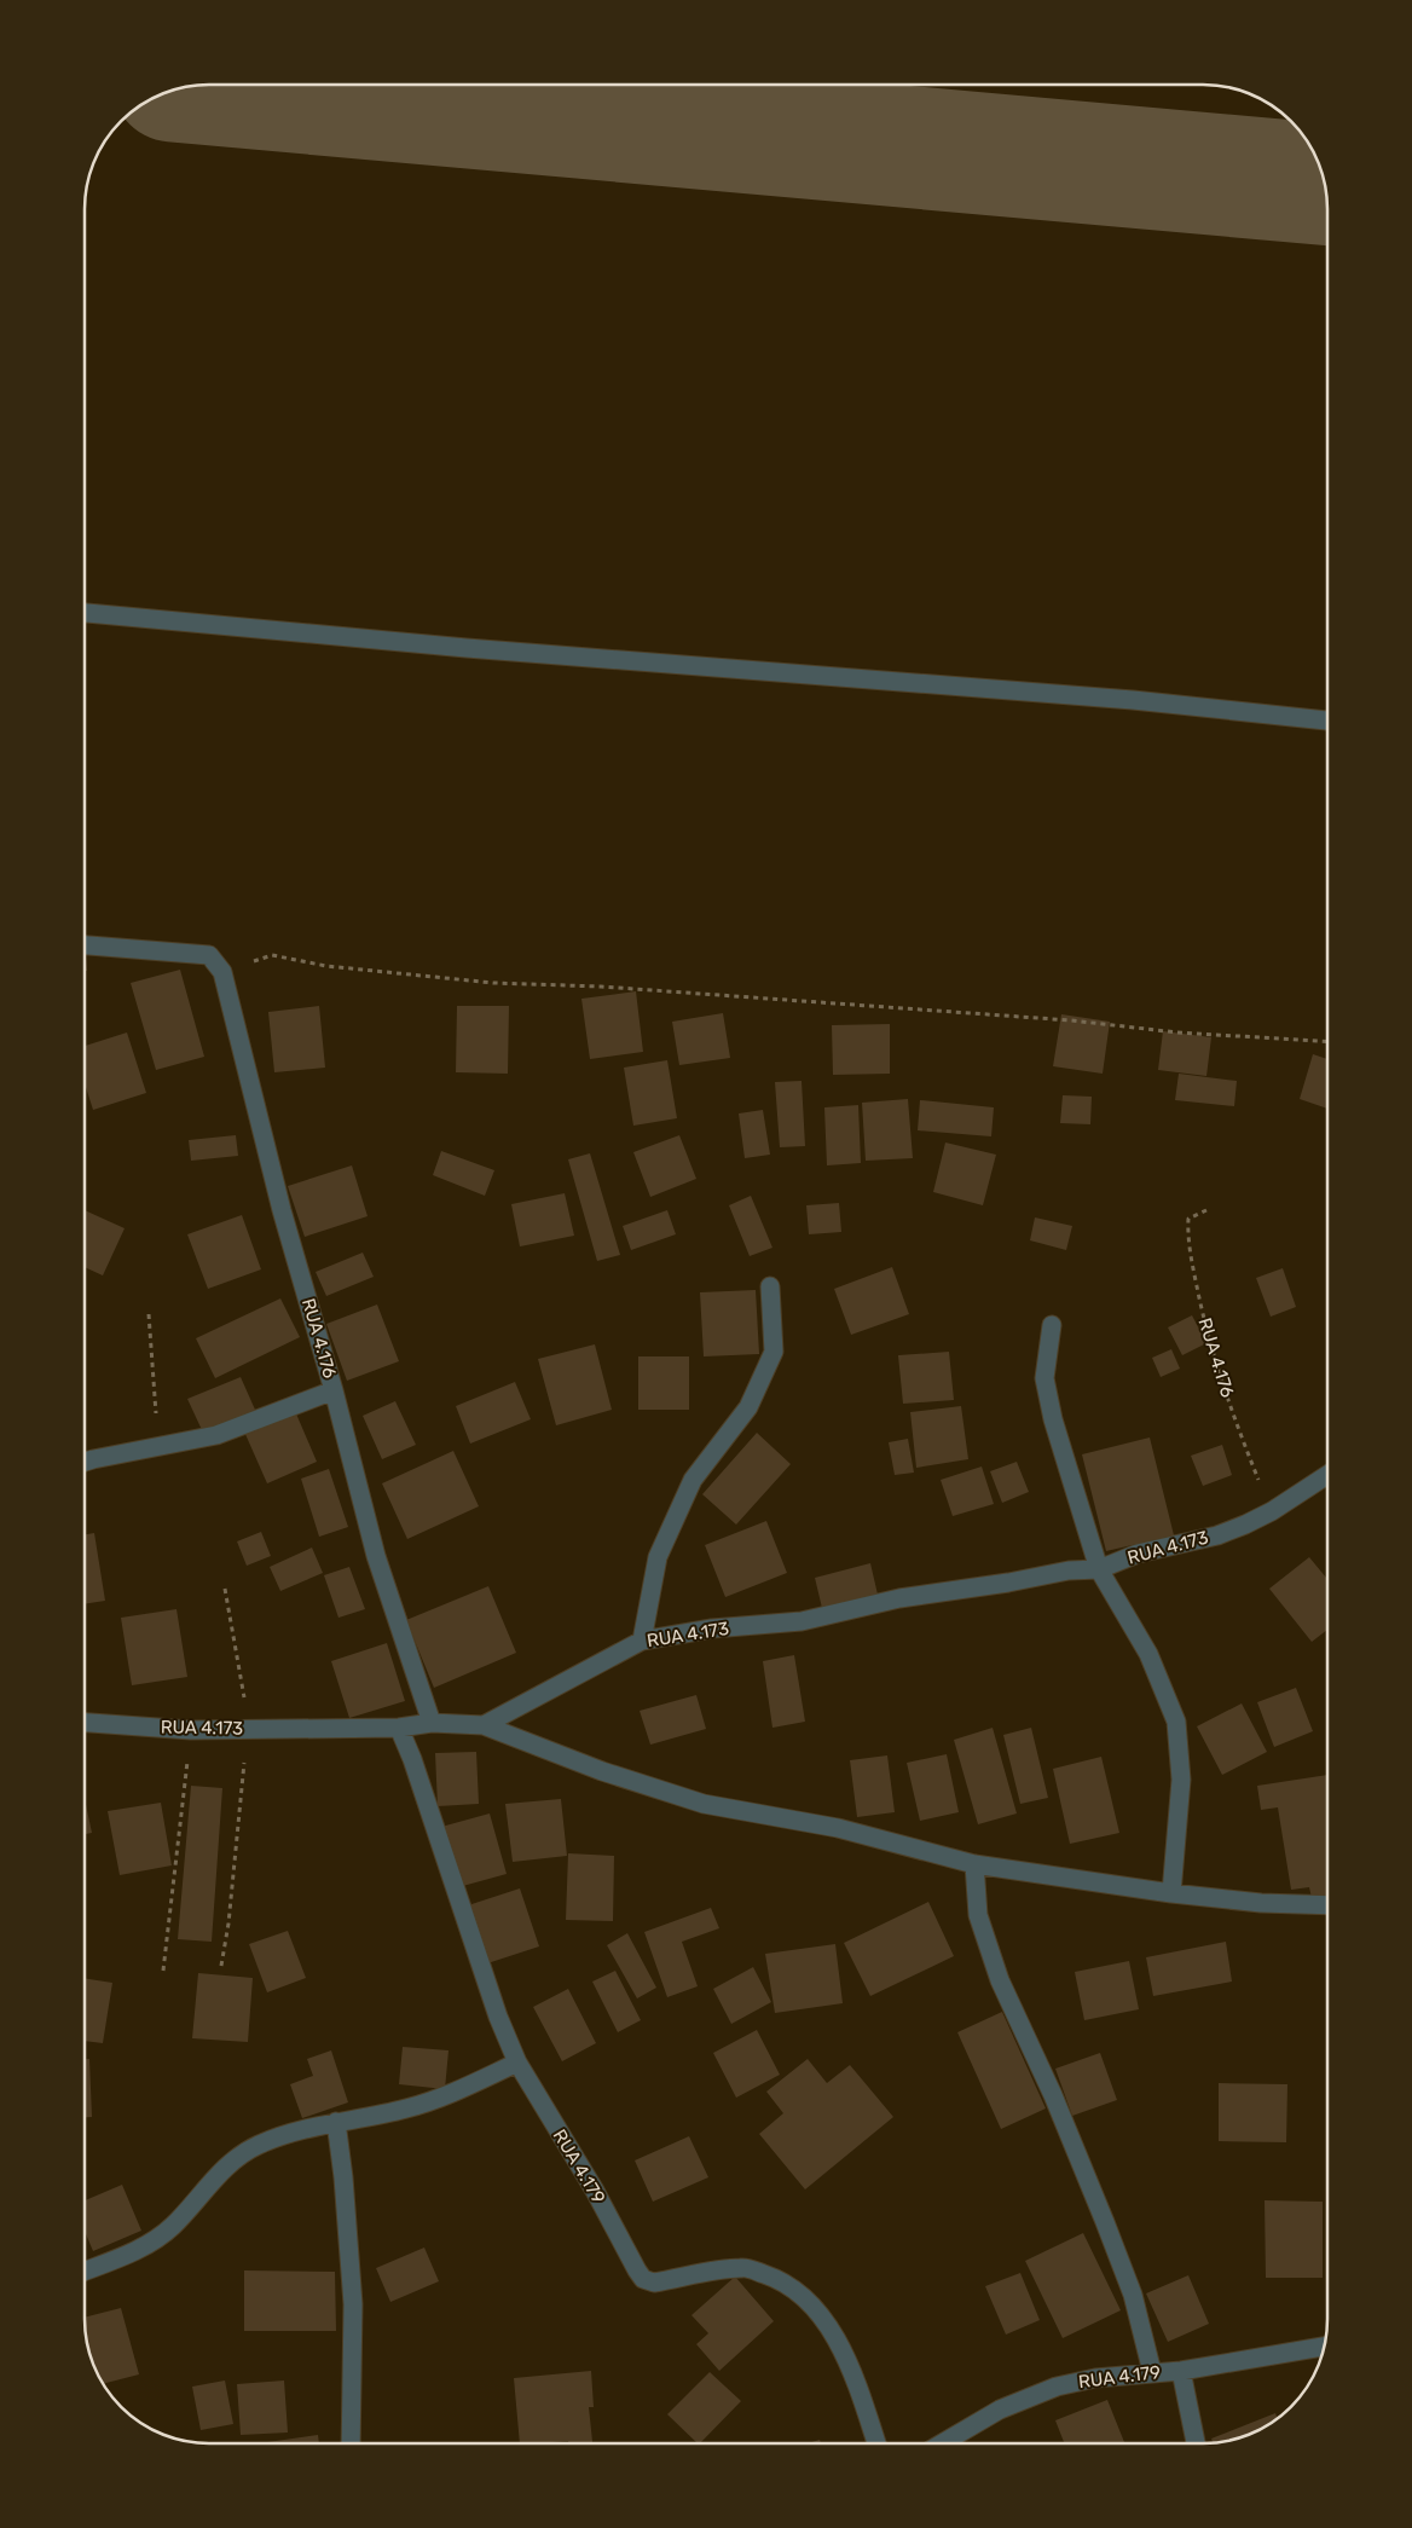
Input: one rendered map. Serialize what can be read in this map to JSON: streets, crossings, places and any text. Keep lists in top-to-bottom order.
{
  "streets": {
    "street": ["RUA 4.176", "RUA 4.173", "RUA 4.179"]
  },
  "crossings": [
    ["RUA 4.176", "RUA 4.173"],
    ["RUA 4.173", "RUA 4.179"]
  ]
}
